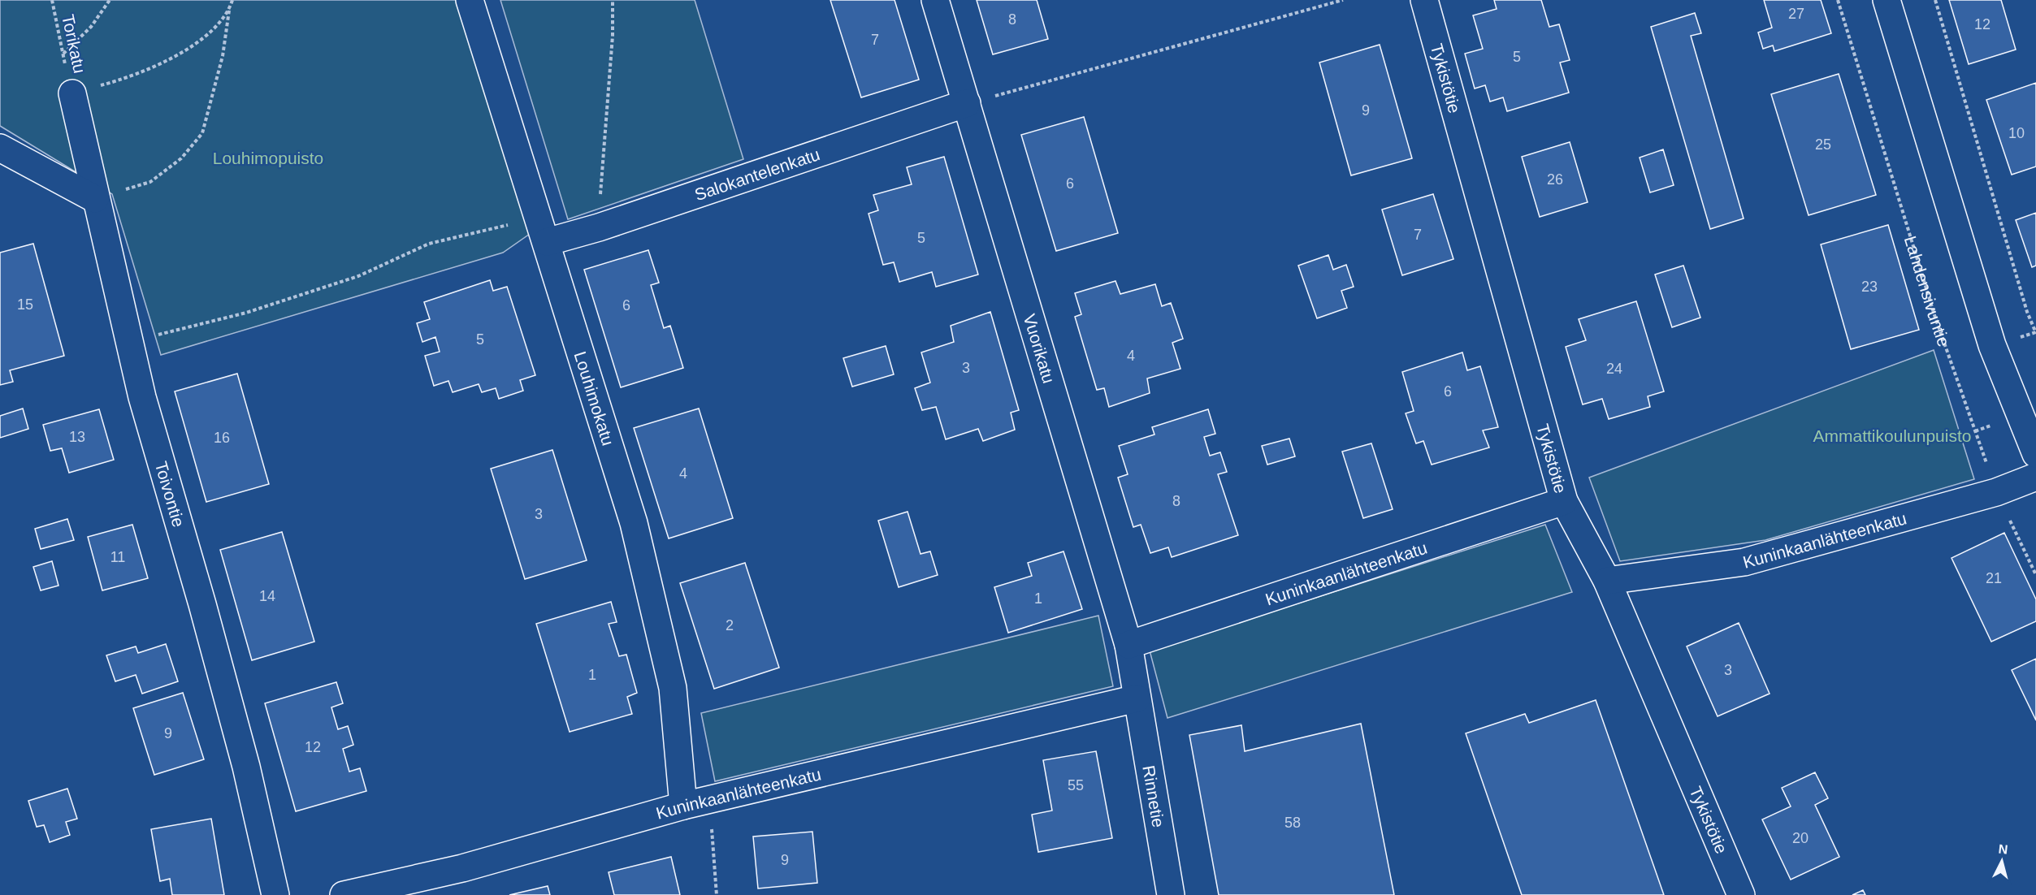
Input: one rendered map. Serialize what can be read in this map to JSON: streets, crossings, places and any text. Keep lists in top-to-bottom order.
{
  "streets": {
    "street": [
      "Tykistötie",
      "Salokantelenkatu",
      "Vuorikatu",
      "Louhimokatu",
      "Toivontie",
      "Kuninkaanlähteenkatu",
      "Rinnetie"
    ],
    "path": ["Torikatu", "Lahdensivuntie"]
  },
  "crossings": [
    ["Torikatu", "Toivontie"],
    ["Tykistötie", "Kuninkaanlähteenkatu"],
    ["Salokantelenkatu", "Vuorikatu"],
    ["Salokantelenkatu", "Louhimokatu"],
    ["Lahdensivuntie", "Kuninkaanlähteenkatu"],
    ["Vuorikatu", "Kuninkaanlähteenkatu"],
    ["Vuorikatu", "Rinnetie"],
    ["Louhimokatu", "Kuninkaanlähteenkatu"],
    ["Kuninkaanlähteenkatu", "Rinnetie"]
  ],
  "parks": ["Louhimopuisto", "Ammattikoulunpuisto"],
  "house_numbers": [
    "27",
    "8",
    "12",
    "7",
    "5",
    "9",
    "10",
    "25",
    "26",
    "6",
    "7",
    "5",
    "23",
    "15",
    "6",
    "5",
    "4",
    "3",
    "24",
    "6",
    "13",
    "16",
    "4",
    "8",
    "3",
    "11",
    "21",
    "14",
    "1",
    "2",
    "3",
    "1",
    "9",
    "12",
    "55",
    "58",
    "20",
    "9"
  ],
  "north": "top"
}
